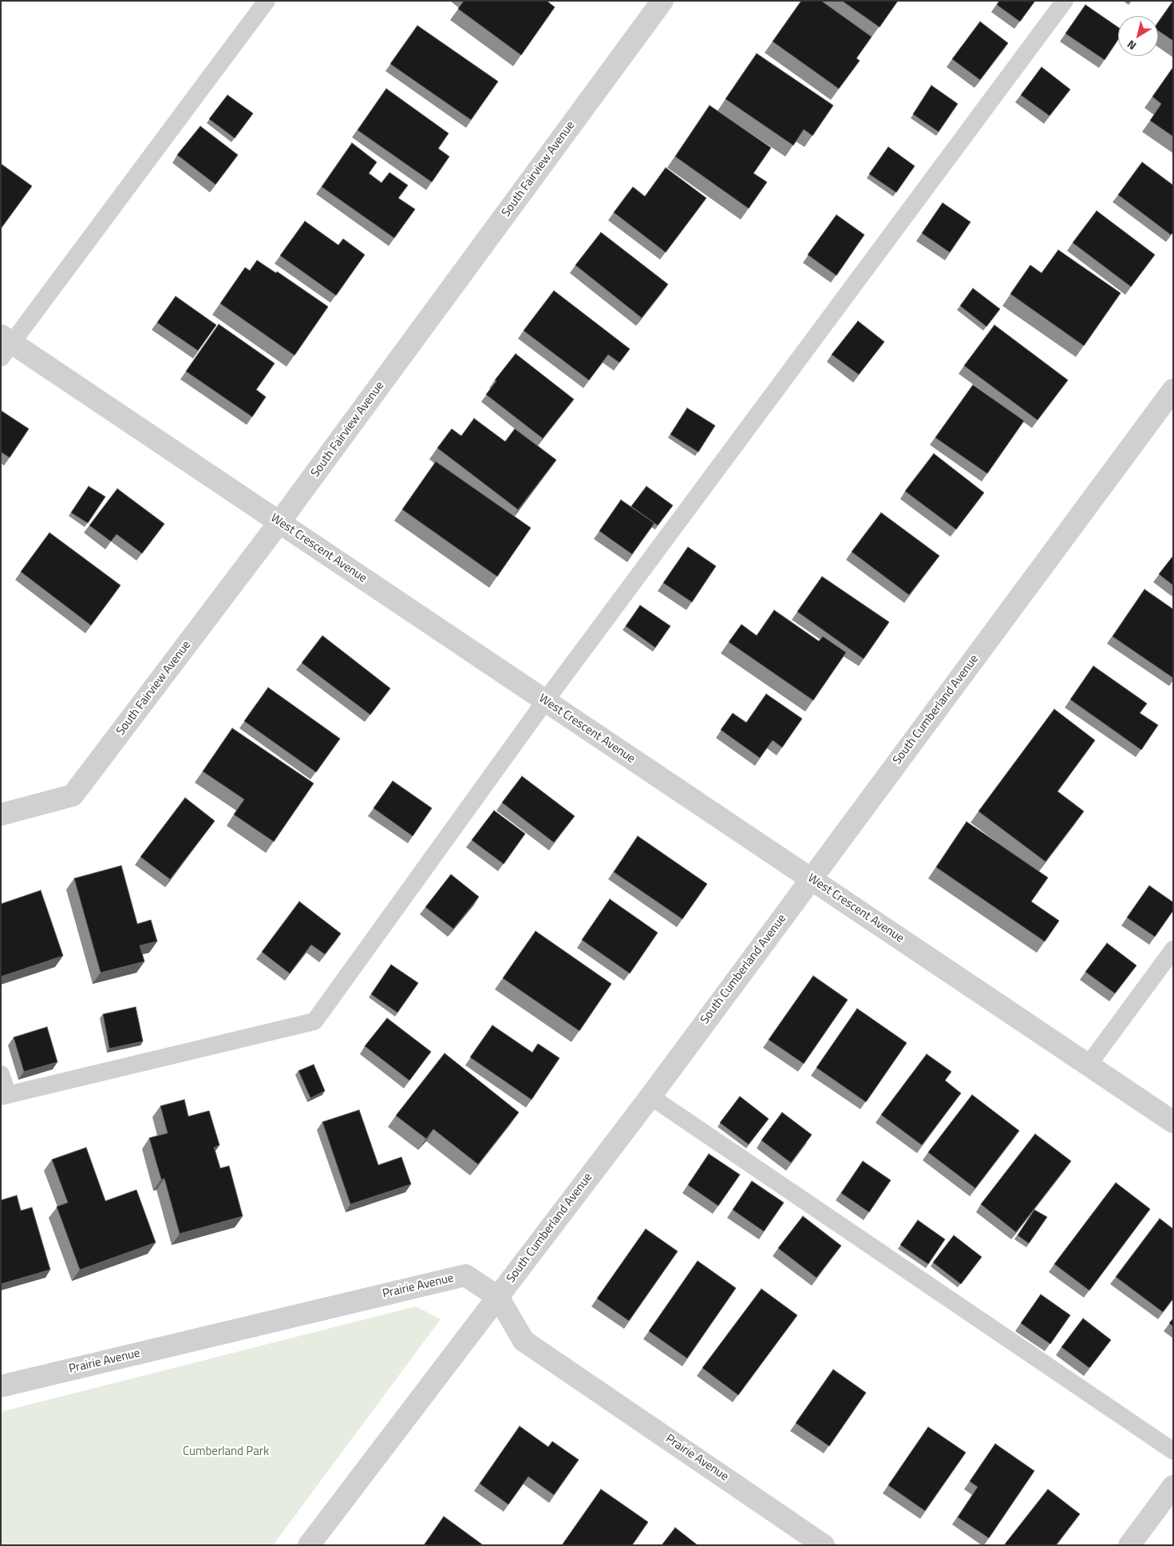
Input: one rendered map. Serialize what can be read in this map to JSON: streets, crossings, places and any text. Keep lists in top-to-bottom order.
{
  "streets": {
    "street": [
      "South Fairview Avenue",
      "West Crescent Avenue",
      "South Cumberland Avenue",
      "Prairie Avenue"
    ]
  },
  "crossings": [
    ["South Fairview Avenue", "West Crescent Avenue"],
    ["West Crescent Avenue", "South Cumberland Avenue"],
    ["South Cumberland Avenue", "Prairie Avenue"]
  ],
  "parks": ["Cumberland Park"],
  "north": "bottom left"
}
